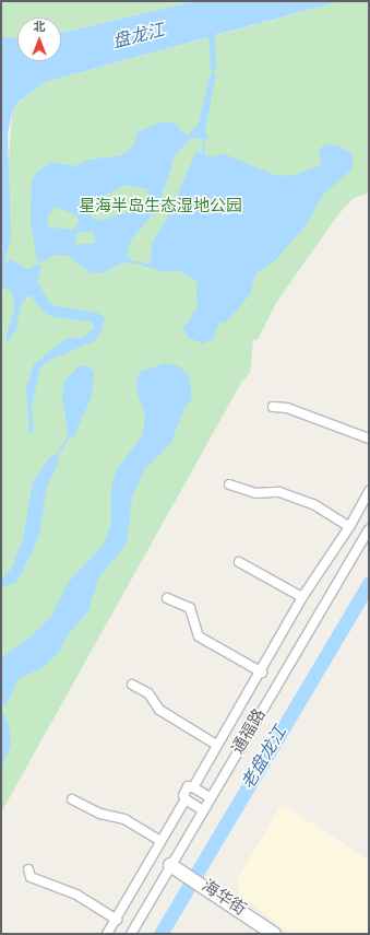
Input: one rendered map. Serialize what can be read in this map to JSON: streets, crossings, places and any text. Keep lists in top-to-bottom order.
{
  "streets": {
    "street": ["通福路", "海华街"]
  },
  "crossings": [
    ["通福路", "海华街"]
  ],
  "water": ["盘龙江", "老盘龙江"],
  "parks": ["星海半岛生态湿地公园"],
  "north": "top"
}
